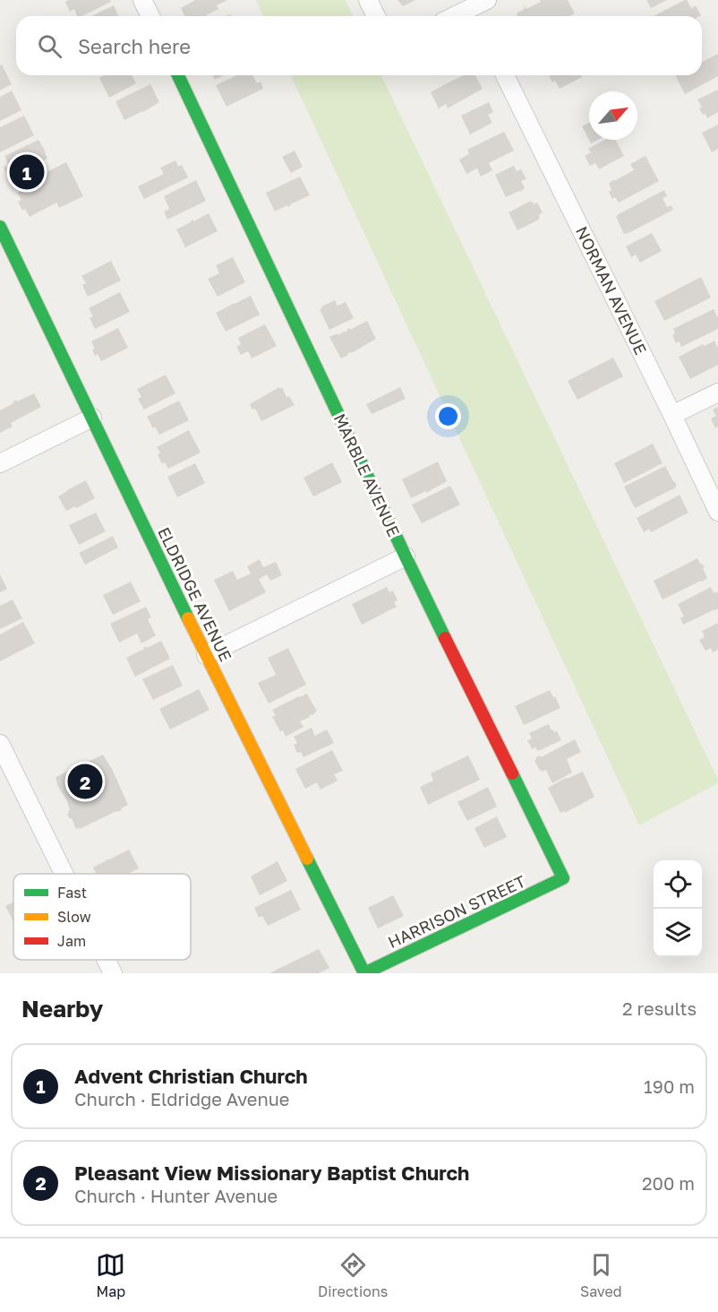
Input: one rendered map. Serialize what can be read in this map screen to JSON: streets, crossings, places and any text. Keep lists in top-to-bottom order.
{
  "streets": {
    "street": [
      "NORMAN AVENUE",
      "MARBLE AVENUE",
      "ELDRIDGE AVENUE",
      "HARRISON STREET"
    ]
  },
  "crossings": [
    ["MARBLE AVENUE", "HARRISON STREET"],
    ["ELDRIDGE AVENUE", "HARRISON STREET"]
  ],
  "legend": ["Fast", "Slow", "Jam"],
  "north": "top right",
  "page": {
    "search": "Search here",
    "pins": ["1", "2"],
    "heading": ["Nearby", "2 results"],
    "list": [
      {
        "mark": "1",
        "name": "Advent Christian Church",
        "note": "Church · Eldridge Avenue",
        "value": "190 m"
      },
      {
        "mark": "2",
        "name": "Pleasant View Missionary Baptist Church",
        "note": "Church · Hunter Avenue",
        "value": "200 m"
      }
    ],
    "nav": ["Map", "Directions", "Saved"]
  }
}
